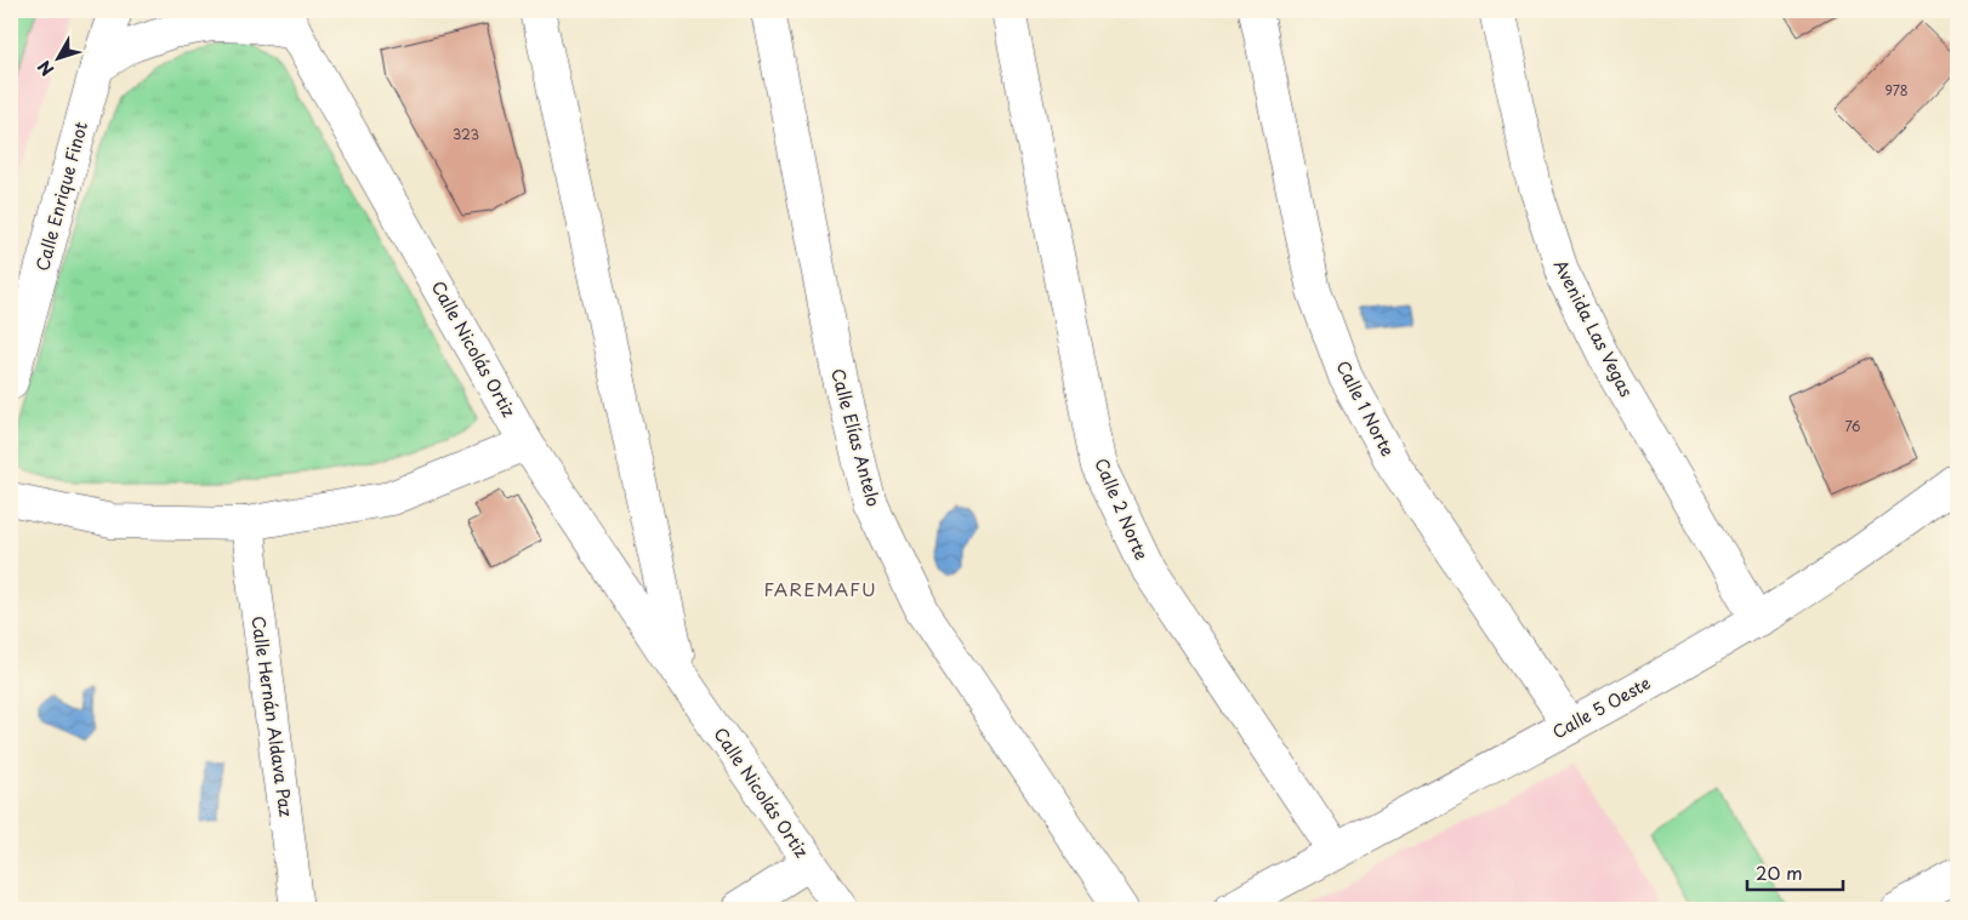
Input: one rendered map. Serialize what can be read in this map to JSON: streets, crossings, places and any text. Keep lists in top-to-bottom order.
{
  "streets": {
    "street": [
      "Calle Enrique Finot",
      "Avenida Las Vegas",
      "Calle Nicolás Ortiz",
      "Calle 1 Norte",
      "Calle Elías Antelo",
      "Calle 2 Norte",
      "Calle 5 Oeste",
      "Calle Hernán Aldava Paz"
    ]
  },
  "crossings": [
    ["Avenida Las Vegas", "Calle 5 Oeste"],
    ["Calle 1 Norte", "Calle 5 Oeste"],
    ["Calle 2 Norte", "Calle 5 Oeste"]
  ],
  "districts": ["FAREMAFU"],
  "house_numbers": ["978", "323", "76"],
  "scale_bar": "20 m",
  "north": "bottom left"
}
